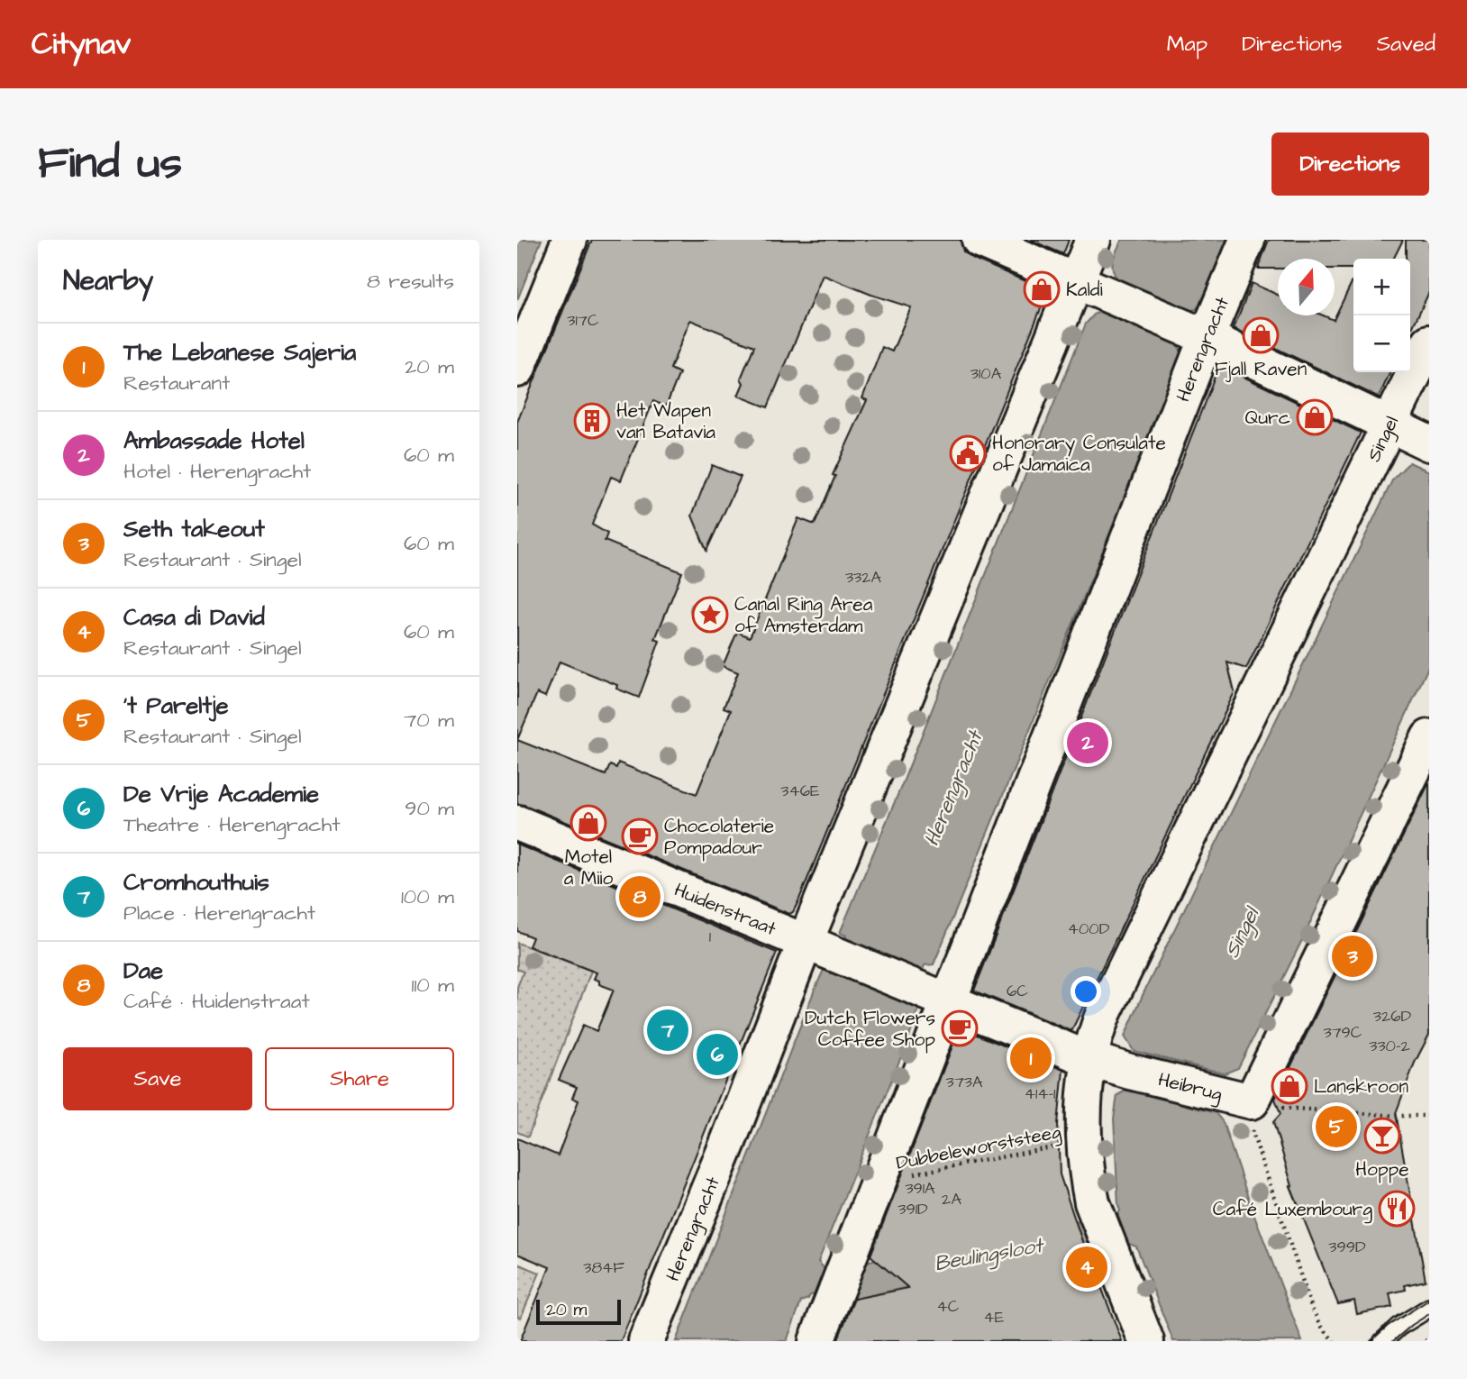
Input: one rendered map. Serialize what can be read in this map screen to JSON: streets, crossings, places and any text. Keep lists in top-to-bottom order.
{
  "streets": {
    "street": [
      "Herengracht",
      "Singel",
      "Huidenstraat",
      "Heibrug"
    ],
    "path": ["Dubbeleworststeeg"]
  },
  "crossings": [
    ["Herengracht", "Huidenstraat"],
    ["Herengracht", "Heibrug"],
    ["Herengracht", "Dubbeleworststeeg"],
    ["Singel", "Heibrug"],
    ["Singel", "Dubbeleworststeeg"],
    ["Huidenstraat", "Heibrug"]
  ],
  "water": ["Herengracht", "Singel", "Beulingsloot"],
  "places": {
    "shop": [
      "Kaldi",
      "Fjall Raven",
      "Qurc",
      "Motel a Miio",
      "Lanskroon"
    ],
    "building": ["Het Wapen van Batavia"],
    "public building": ["Honorary Consulate of Jamaica"],
    "place": ["Canal Ring Area of Amsterdam"],
    "cafe": ["Chocolaterie Pompadour", "Dutch Flowers Coffee Shop"],
    "bar": ["Hoppe"],
    "restaurant": ["Café Luxembourg"]
  },
  "house_numbers": [
    "317C",
    "310A",
    "332A",
    "346E",
    "400D",
    "1",
    "6C",
    "326D",
    "379C",
    "330-2",
    "373A",
    "414-1",
    "391A",
    "2A",
    "391D",
    "399D",
    "384F",
    "4C",
    "4E"
  ],
  "scale_bar": "20 m",
  "north": "top",
  "page": {
    "header": "Citynav",
    "nav": ["Map", "Directions", "Saved"],
    "buttons": [
      "Directions",
      ["Save", "Share"]
    ],
    "title": "Find us",
    "heading": ["Nearby", "8 results"],
    "map_buttons": ["+", "−"],
    "list": [
      {
        "mark": "1",
        "name": "The Lebanese Sajeria",
        "note": "Restaurant",
        "value": "20 m"
      },
      {
        "mark": "2",
        "name": "Ambassade Hotel",
        "note": "Hotel · Herengracht",
        "value": "60 m"
      },
      {
        "mark": "3",
        "name": "Seth takeout",
        "note": "Restaurant · Singel",
        "value": "60 m"
      },
      {
        "mark": "4",
        "name": "Casa di David",
        "note": "Restaurant · Singel",
        "value": "60 m"
      },
      {
        "mark": "5",
        "name": "'t Pareltje",
        "note": "Restaurant · Singel",
        "value": "70 m"
      },
      {
        "mark": "6",
        "name": "De Vrije Academie",
        "note": "Theatre · Herengracht",
        "value": "90 m"
      },
      {
        "mark": "7",
        "name": "Cromhouthuis",
        "note": "Place · Herengracht",
        "value": "100 m"
      },
      {
        "mark": "8",
        "name": "Dae",
        "note": "Café · Huidenstraat",
        "value": "110 m"
      }
    ],
    "pins": [
      "2",
      "8",
      "3",
      "7",
      "6",
      "1",
      "5",
      "4"
    ],
    "scale": "20 m"
  }
}
